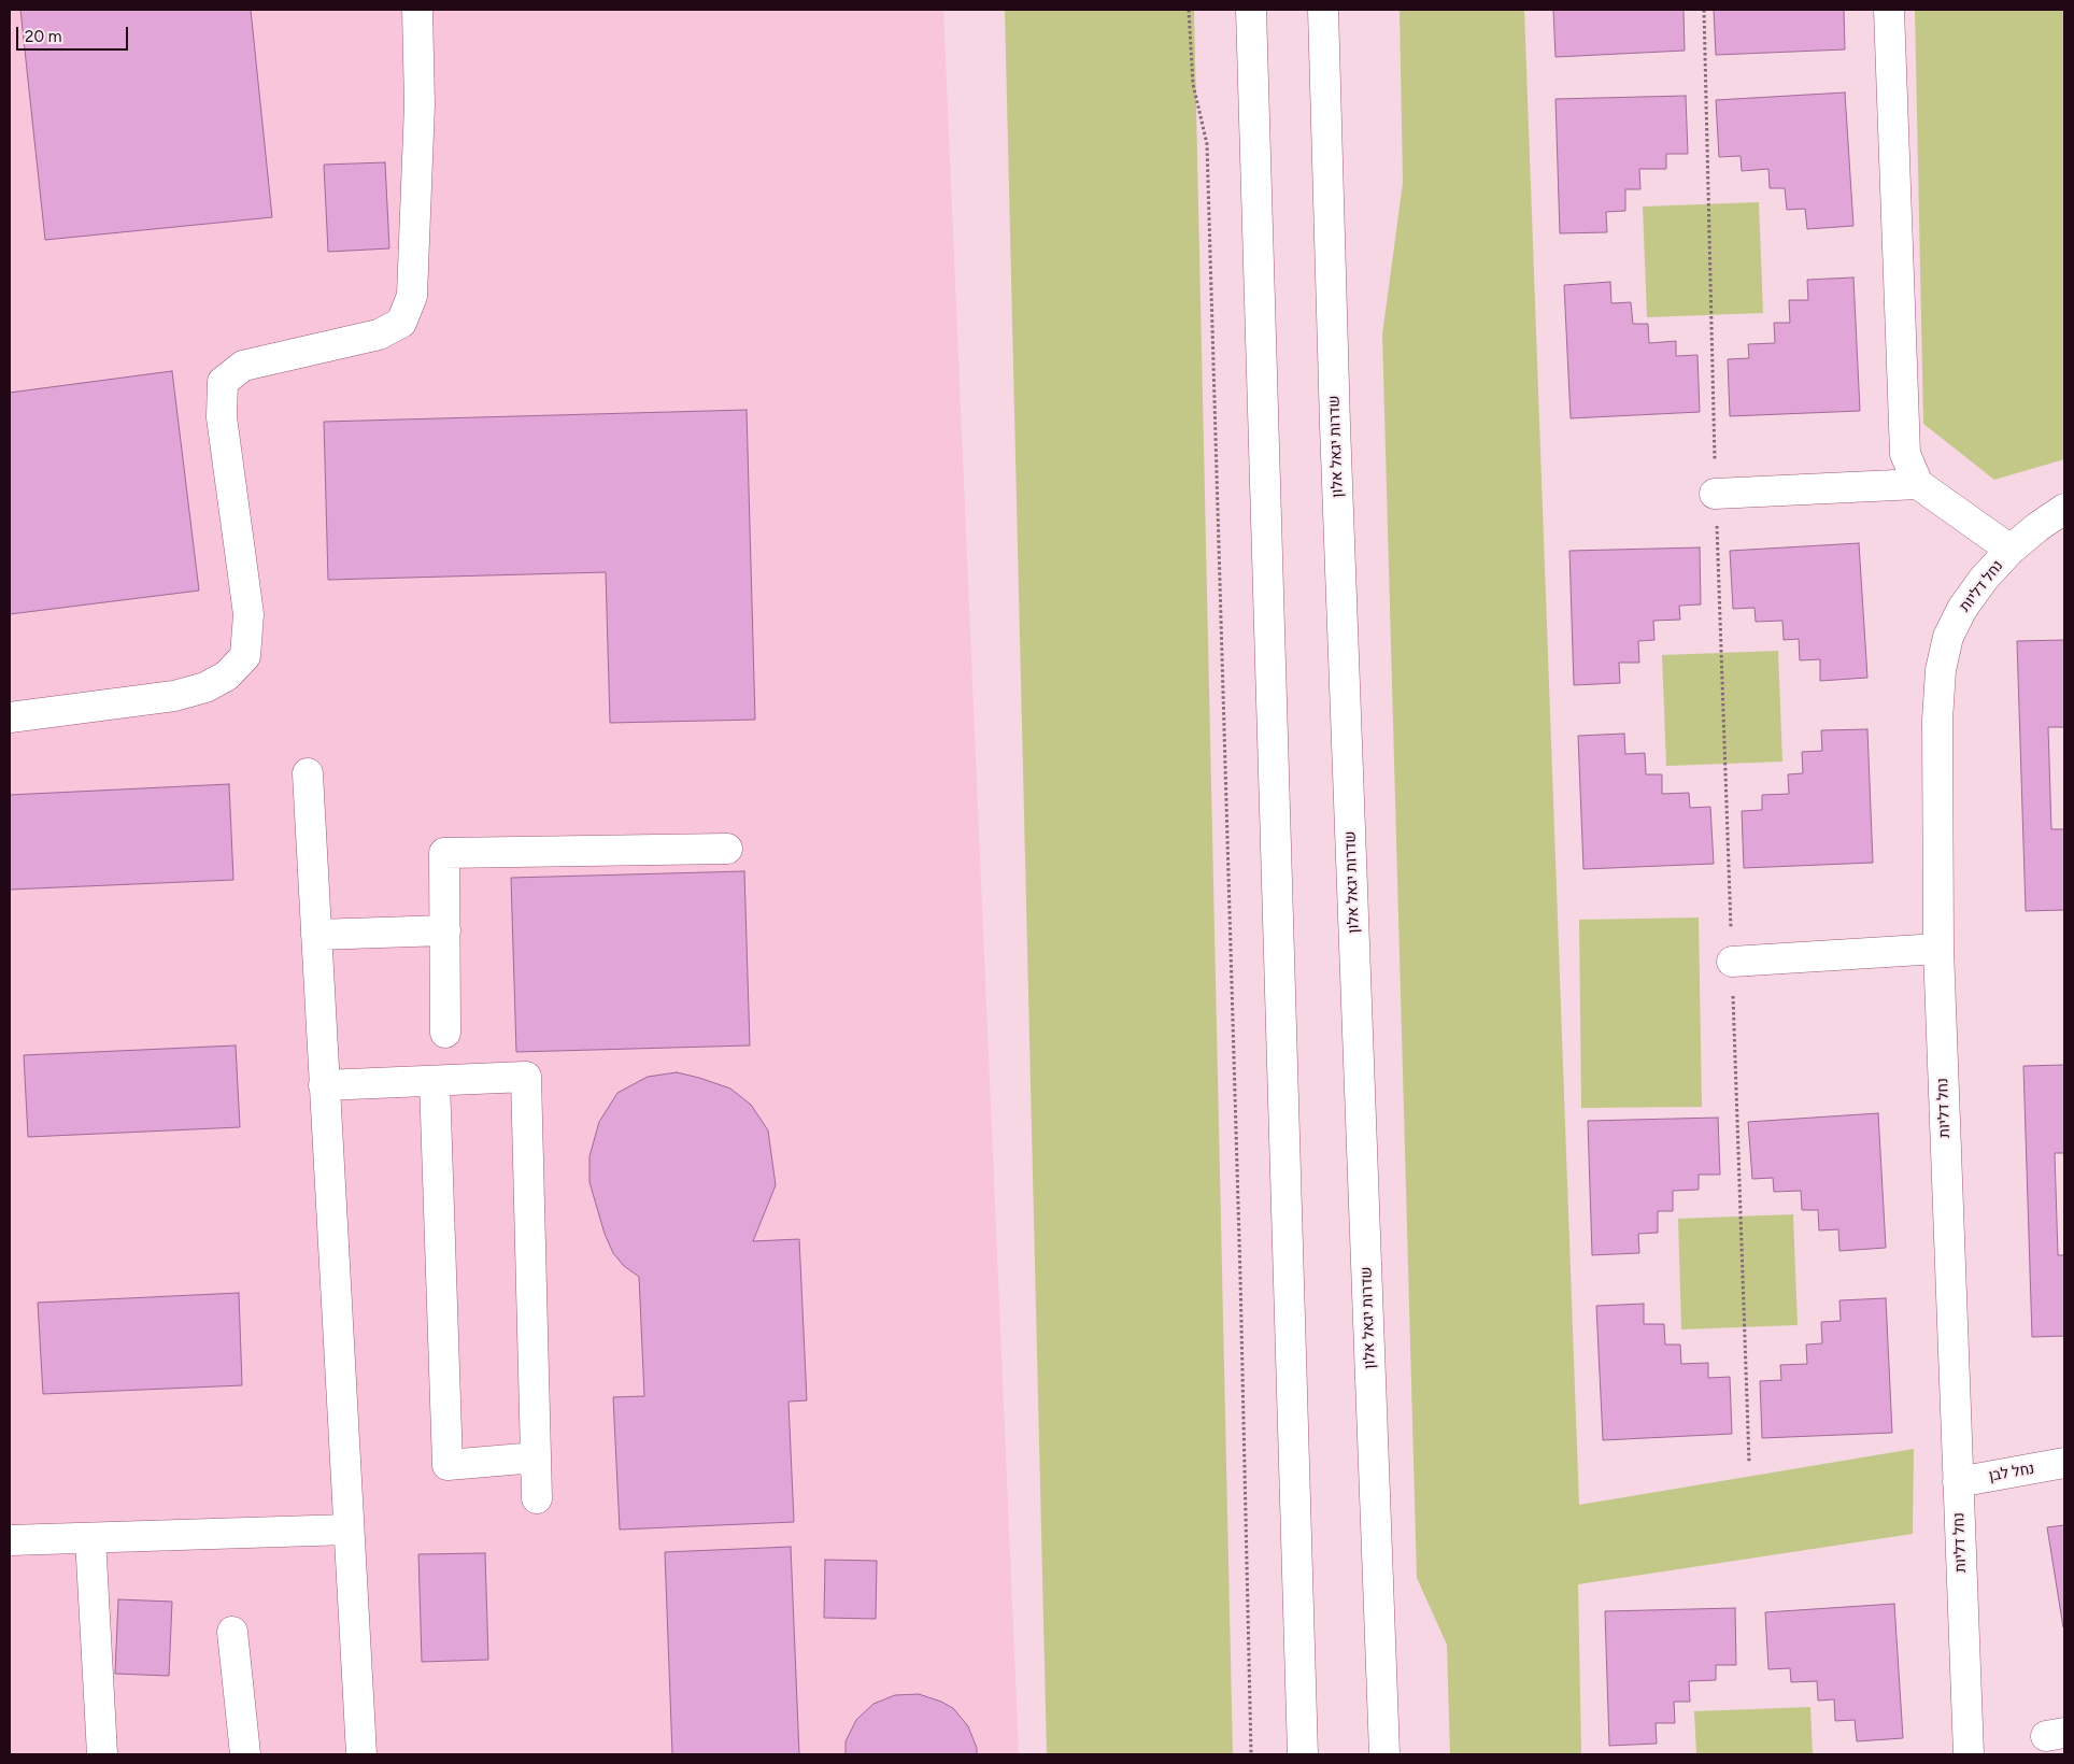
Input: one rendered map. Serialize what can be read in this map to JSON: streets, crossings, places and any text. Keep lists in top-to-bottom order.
{
  "streets": {
    "main road": ["שדרות יגאל אלון", "נחל דליות", "נחל לבן"]
  },
  "crossings": [
    ["נחל דליות", "נחל לבן"]
  ],
  "scale_bar": "20 m"
}
